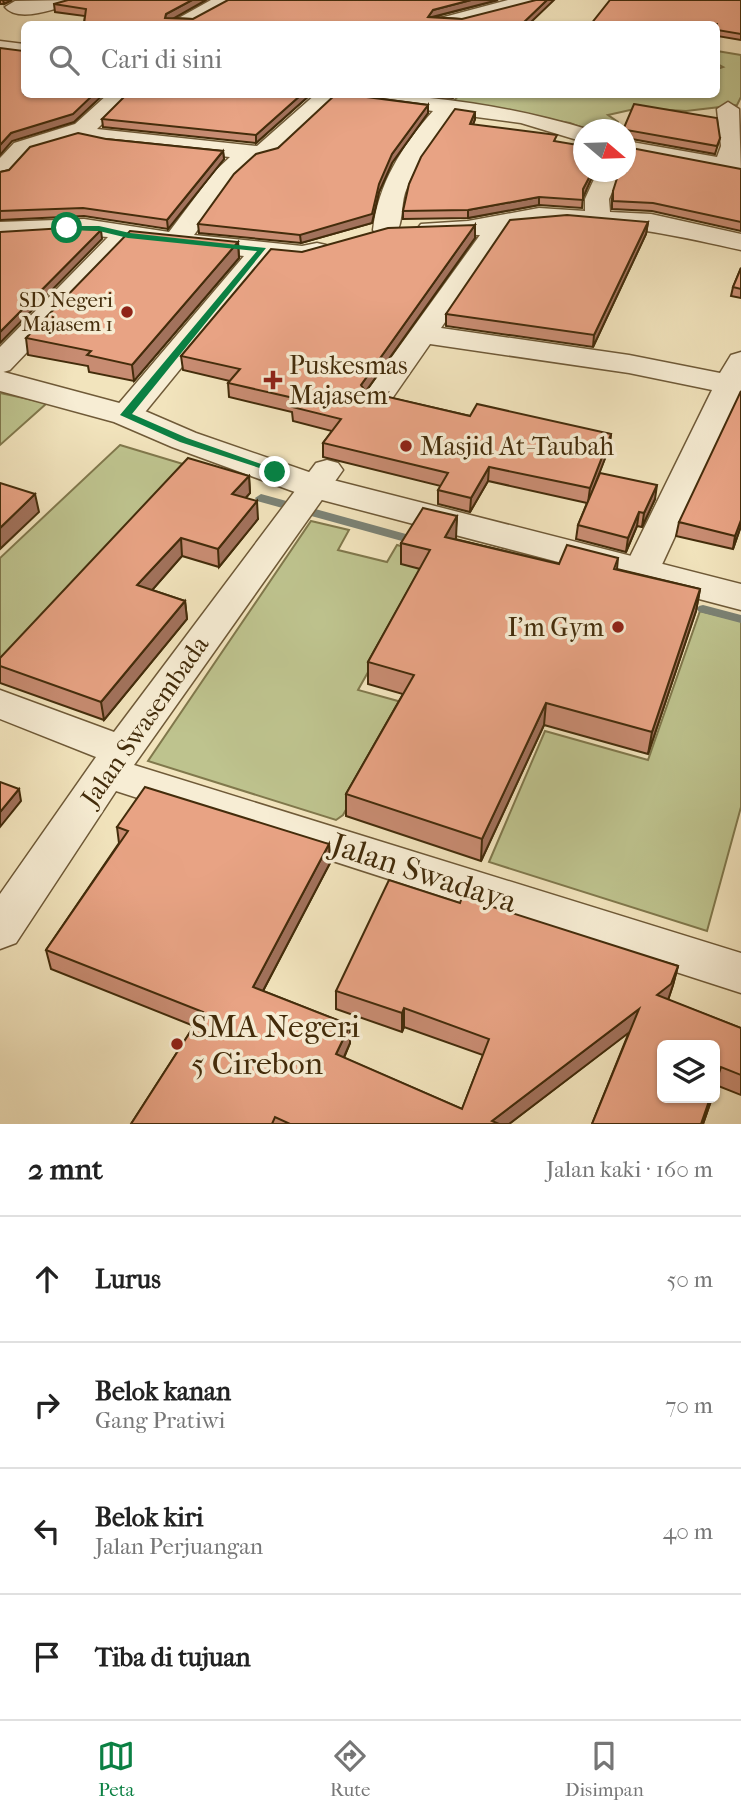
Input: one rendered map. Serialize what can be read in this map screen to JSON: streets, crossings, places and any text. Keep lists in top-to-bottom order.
{
  "streets": {
    "street": ["Jalan Swasembada", "Jalan Swadaya"]
  },
  "crossings": [
    ["Jalan Swasembada", "Jalan Swadaya"]
  ],
  "places": {
    "other": [
      "SD Negeri Majasem 1",
      "Masjid At-Taubah",
      "I'm Gym",
      "SMA Negeri 5 Cirebon"
    ],
    "health": ["Puskesmas Majasem"]
  },
  "north": "right",
  "page": {
    "search": "Cari di sini",
    "heading": ["2 mnt", "Jalan kaki · 160 m"],
    "list": [
      ["Lurus", "50 m"],
      ["Belok kanan", "Gang Pratiwi", "70 m"],
      ["Belok kiri", "Jalan Perjuangan", "40 m"],
      "Tiba di tujuan"
    ],
    "nav": ["Peta", "Rute", "Disimpan"]
  }
}
